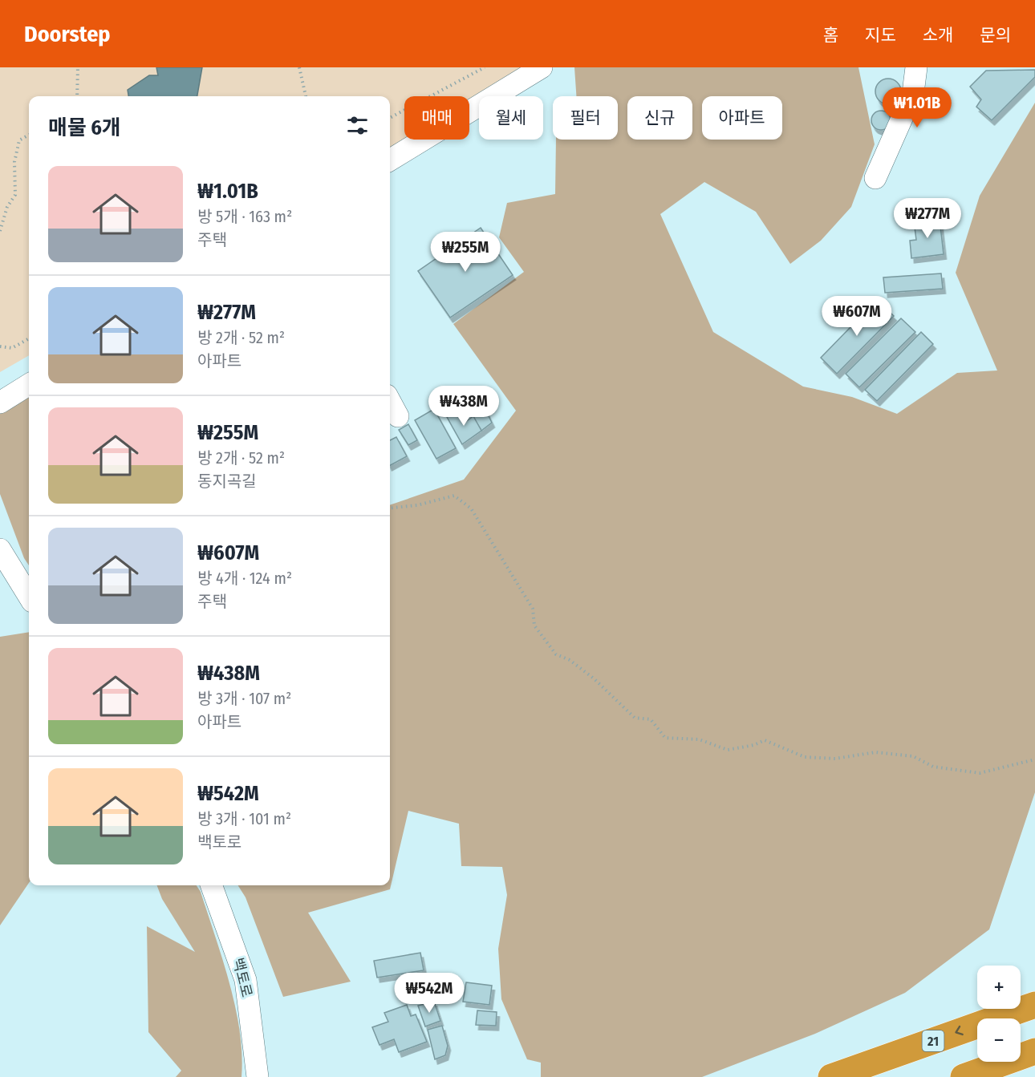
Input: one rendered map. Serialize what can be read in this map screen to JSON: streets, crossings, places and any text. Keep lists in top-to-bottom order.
{
  "streets": {
    "highway": ["21"],
    "street": ["백토로"]
  },
  "page": {
    "header": "Doorstep",
    "nav": [
      "홈",
      "지도",
      "소개",
      "문의"
    ],
    "price": [
      "₩1.01B",
      "₩277M",
      "₩255M",
      "₩607M",
      "₩438M",
      "₩542M"
    ],
    "chip": [
      "매매",
      "월세",
      "필터",
      "신규",
      "아파트"
    ],
    "heading": "매물 6개",
    "list": [
      {
        "name": "₩1.01B",
        "note": "방 5개 · 163 m² · 주택"
      },
      {
        "name": "₩277M",
        "note": "방 2개 · 52 m² · 아파트"
      },
      {
        "name": "₩255M",
        "note": "방 2개 · 52 m² · 동지곡길"
      },
      {
        "name": "₩607M",
        "note": "방 4개 · 124 m² · 주택"
      },
      {
        "name": "₩438M",
        "note": "방 3개 · 107 m² · 아파트"
      },
      {
        "name": "₩542M",
        "note": "방 3개 · 101 m² · 백토로"
      }
    ],
    "map_buttons": ["+", "−"]
  }
}
